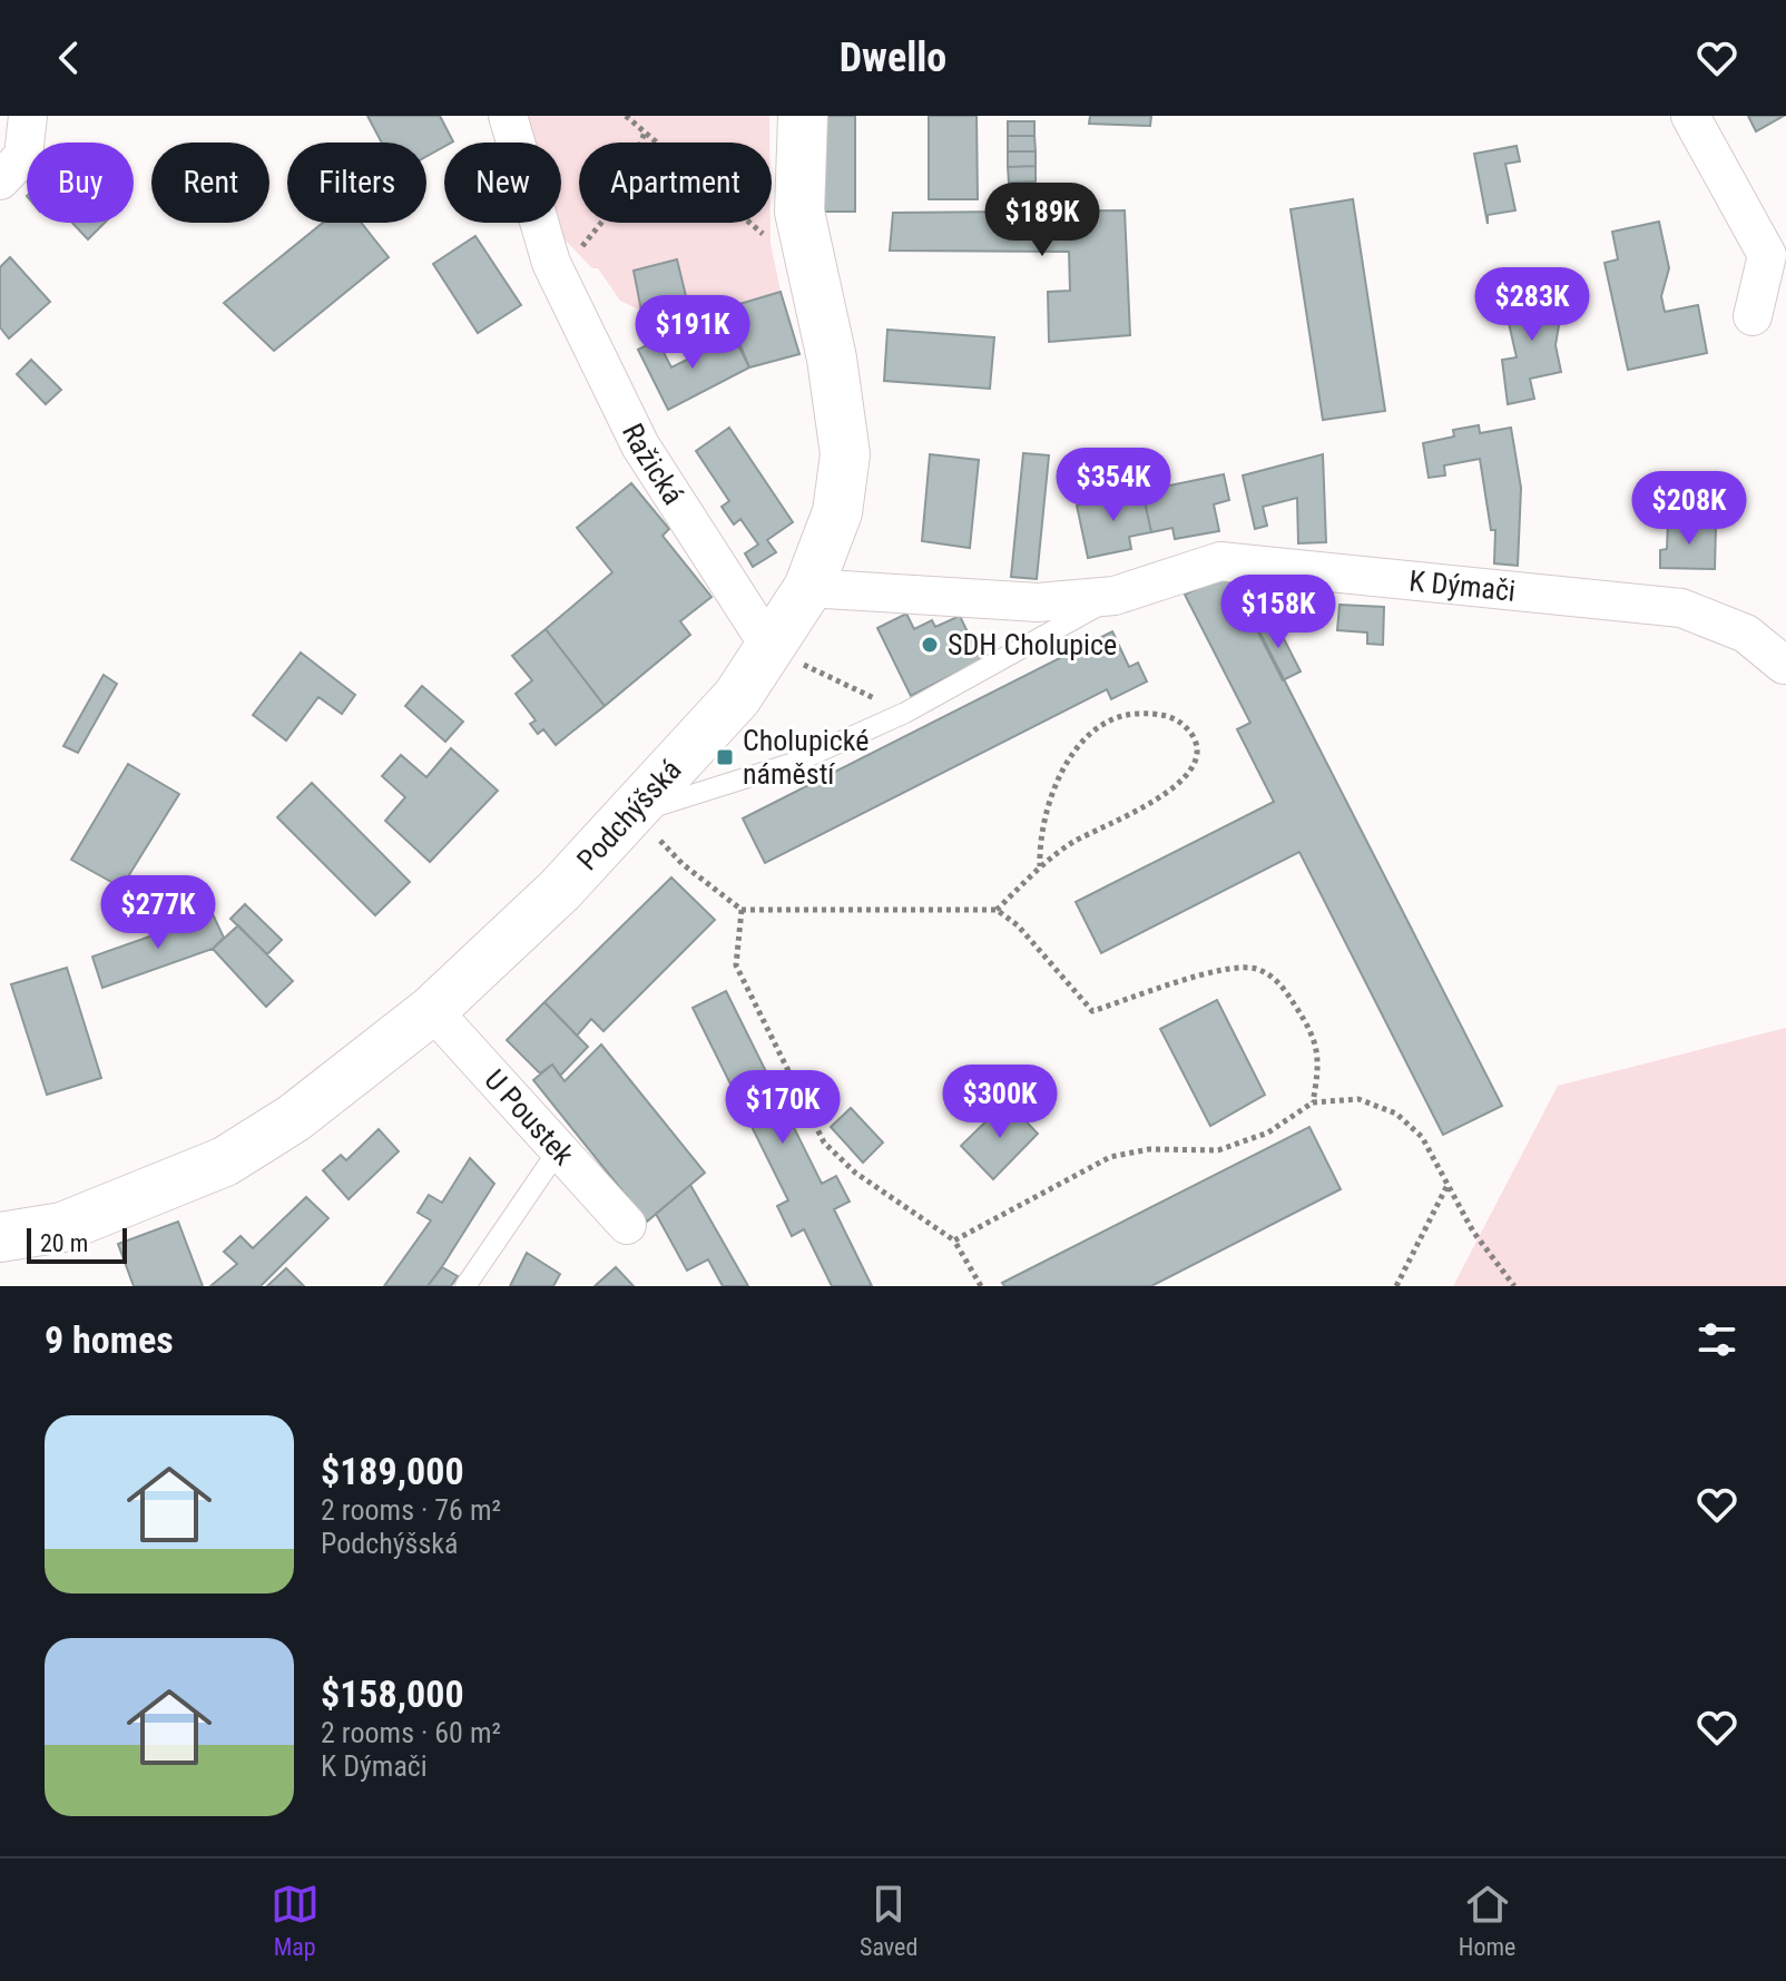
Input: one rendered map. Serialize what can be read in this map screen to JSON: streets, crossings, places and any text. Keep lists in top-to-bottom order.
{
  "streets": {
    "street": [
      "Ražická",
      "K Dýmači",
      "Podchýšská",
      "U Poustek"
    ]
  },
  "crossings": [
    ["Ražická", "Podchýšská"],
    ["K Dýmači", "Podchýšská"],
    ["Podchýšská", "U Poustek"]
  ],
  "places": {
    "other": ["SDH Cholupice"],
    "transit": ["Cholupické náměstí"]
  },
  "scale_bar": "20 m",
  "page": {
    "header": "Dwello",
    "chip": [
      "Buy",
      "Rent",
      "Filters",
      "New",
      "Apartment"
    ],
    "price": [
      "$189K",
      "$283K",
      "$191K",
      "$354K",
      "$208K",
      "$158K",
      "$277K",
      "$300K",
      "$170K"
    ],
    "scale": "20 m",
    "heading": "9 homes",
    "list": [
      {
        "name": "$189,000",
        "note": "2 rooms · 76 m² · Podchýšská"
      },
      {
        "name": "$158,000",
        "note": "2 rooms · 60 m² · K Dýmači"
      }
    ],
    "tabs": ["Map", "Saved", "Home"]
  }
}
